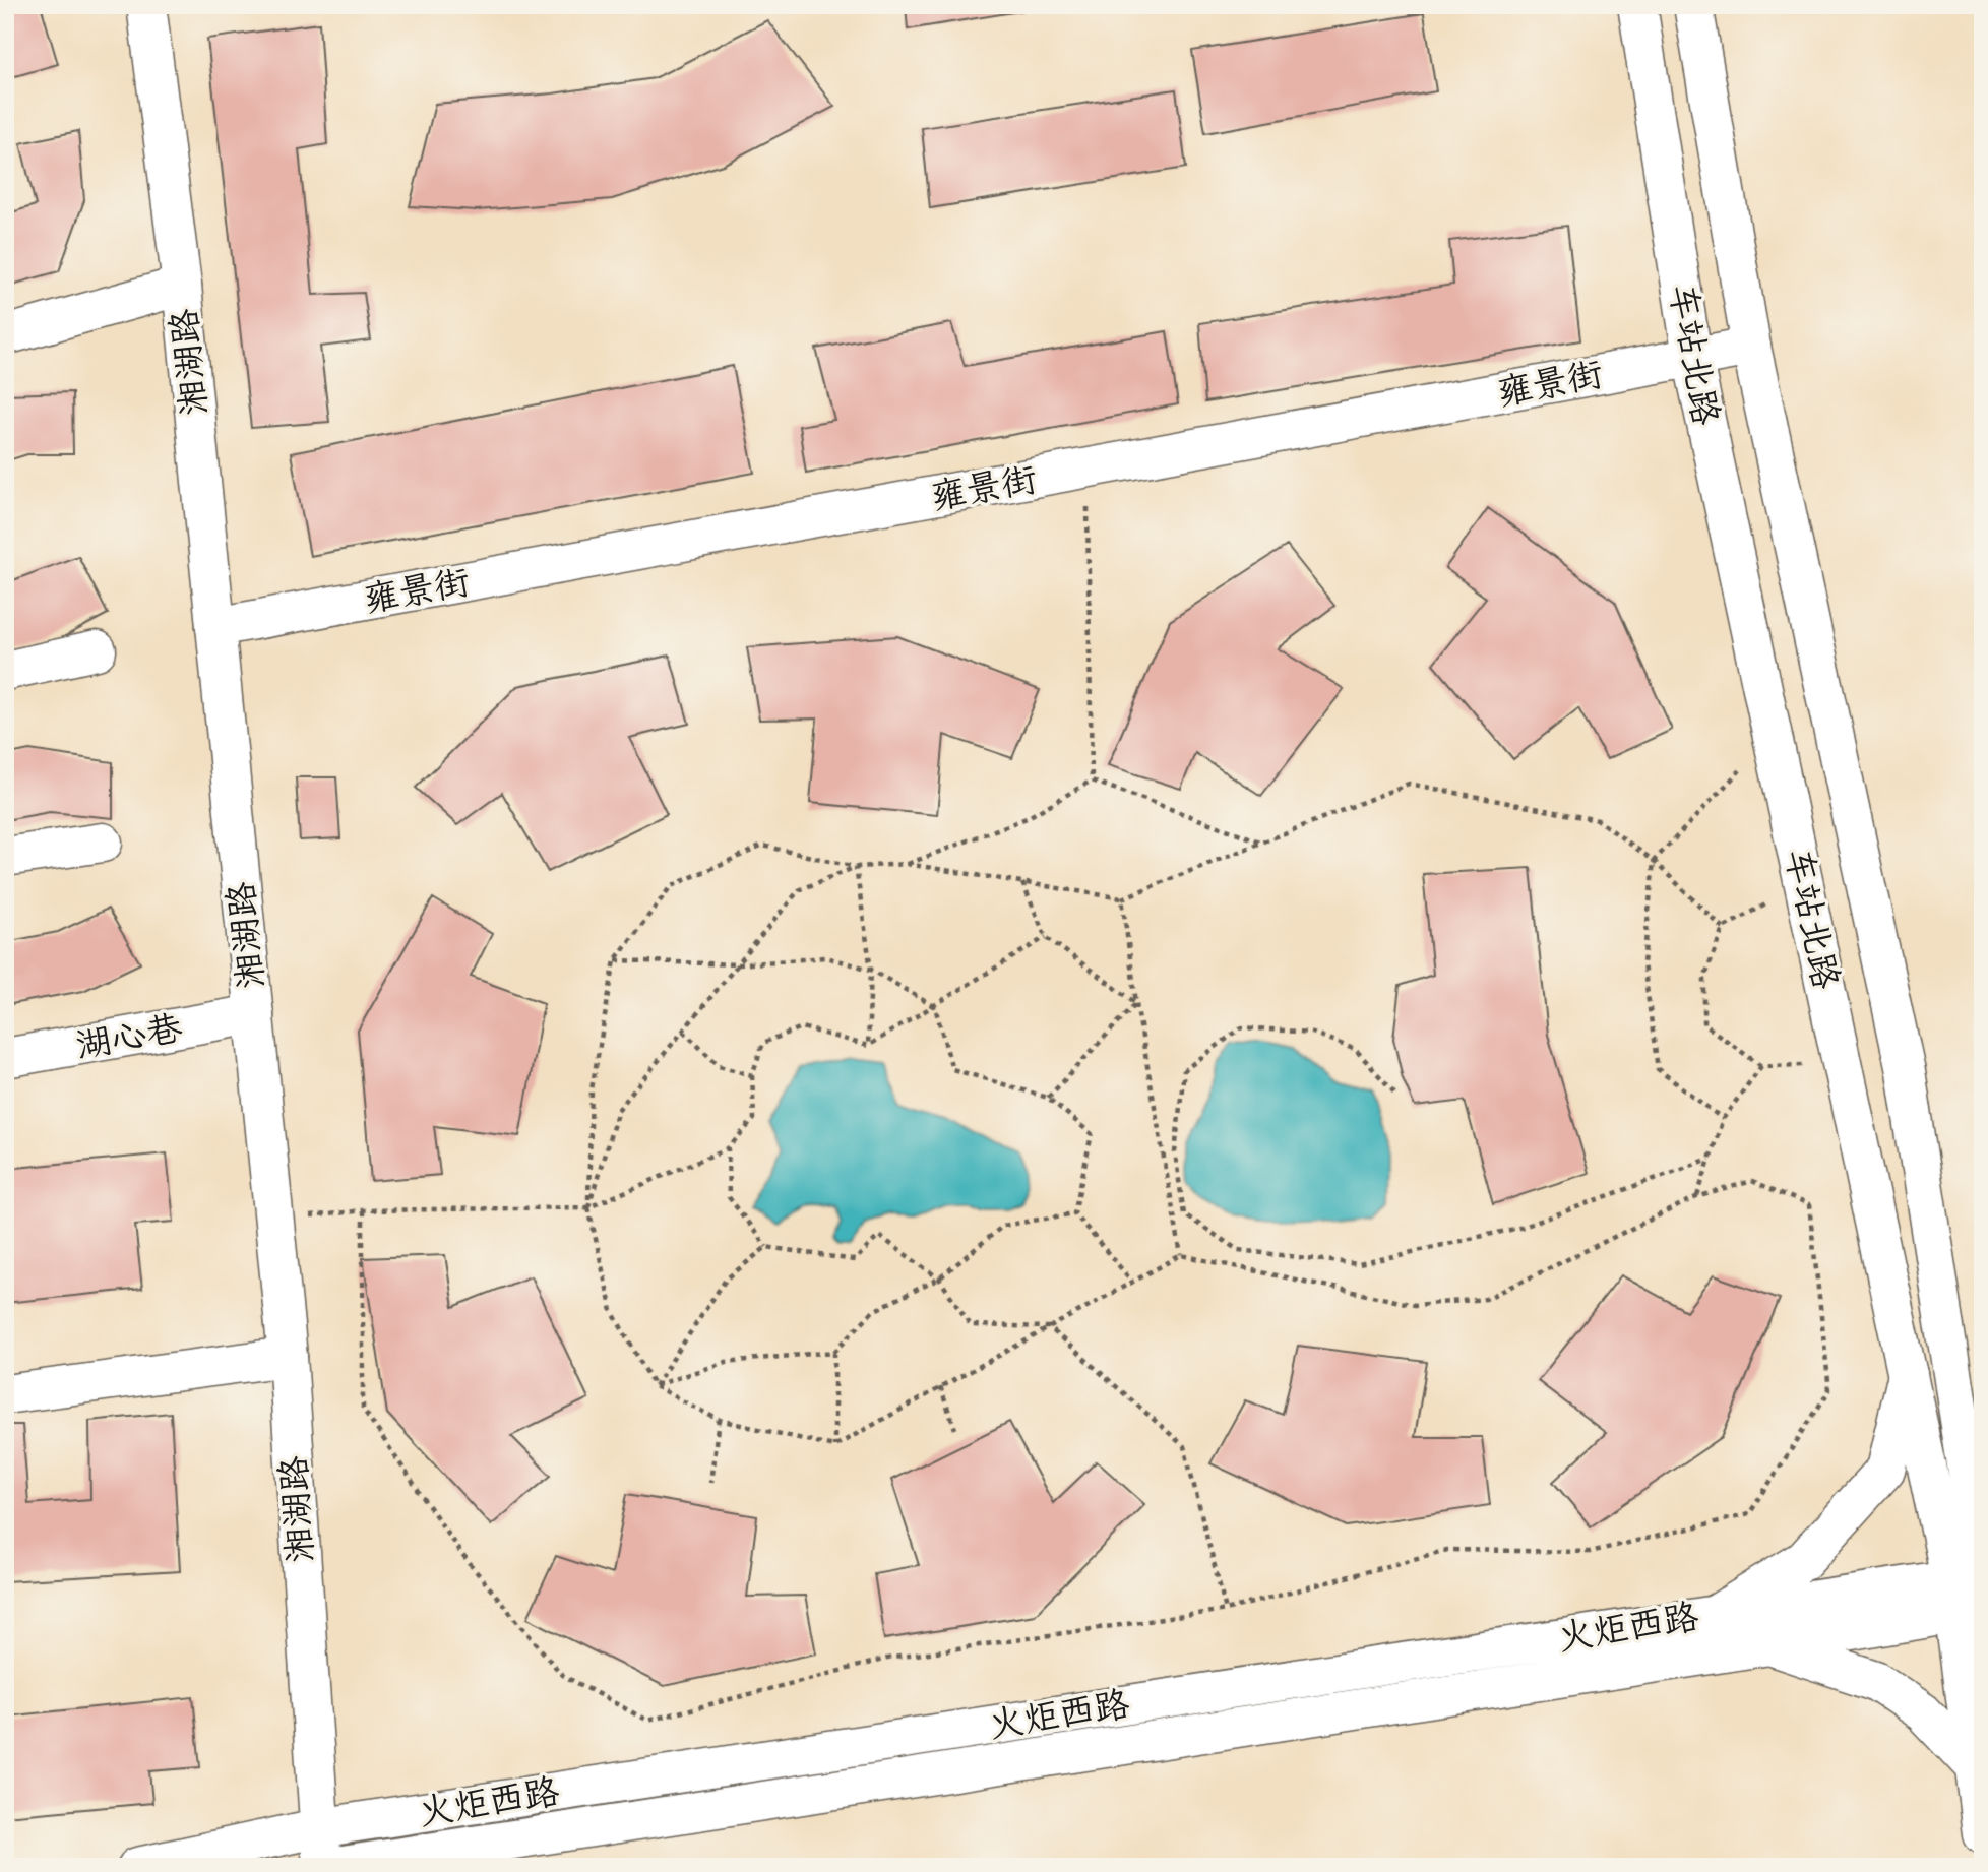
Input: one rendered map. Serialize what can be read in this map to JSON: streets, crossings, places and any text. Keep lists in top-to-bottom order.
{
  "streets": {
    "street": [
      "车站北路",
      "湘湖路",
      "雍景街",
      "湖心巷",
      "火炬西路"
    ]
  },
  "crossings": [
    ["车站北路", "雍景街"],
    ["车站北路", "火炬西路"],
    ["湘湖路", "雍景街"],
    ["湘湖路", "湖心巷"],
    ["湘湖路", "火炬西路"]
  ]
}
